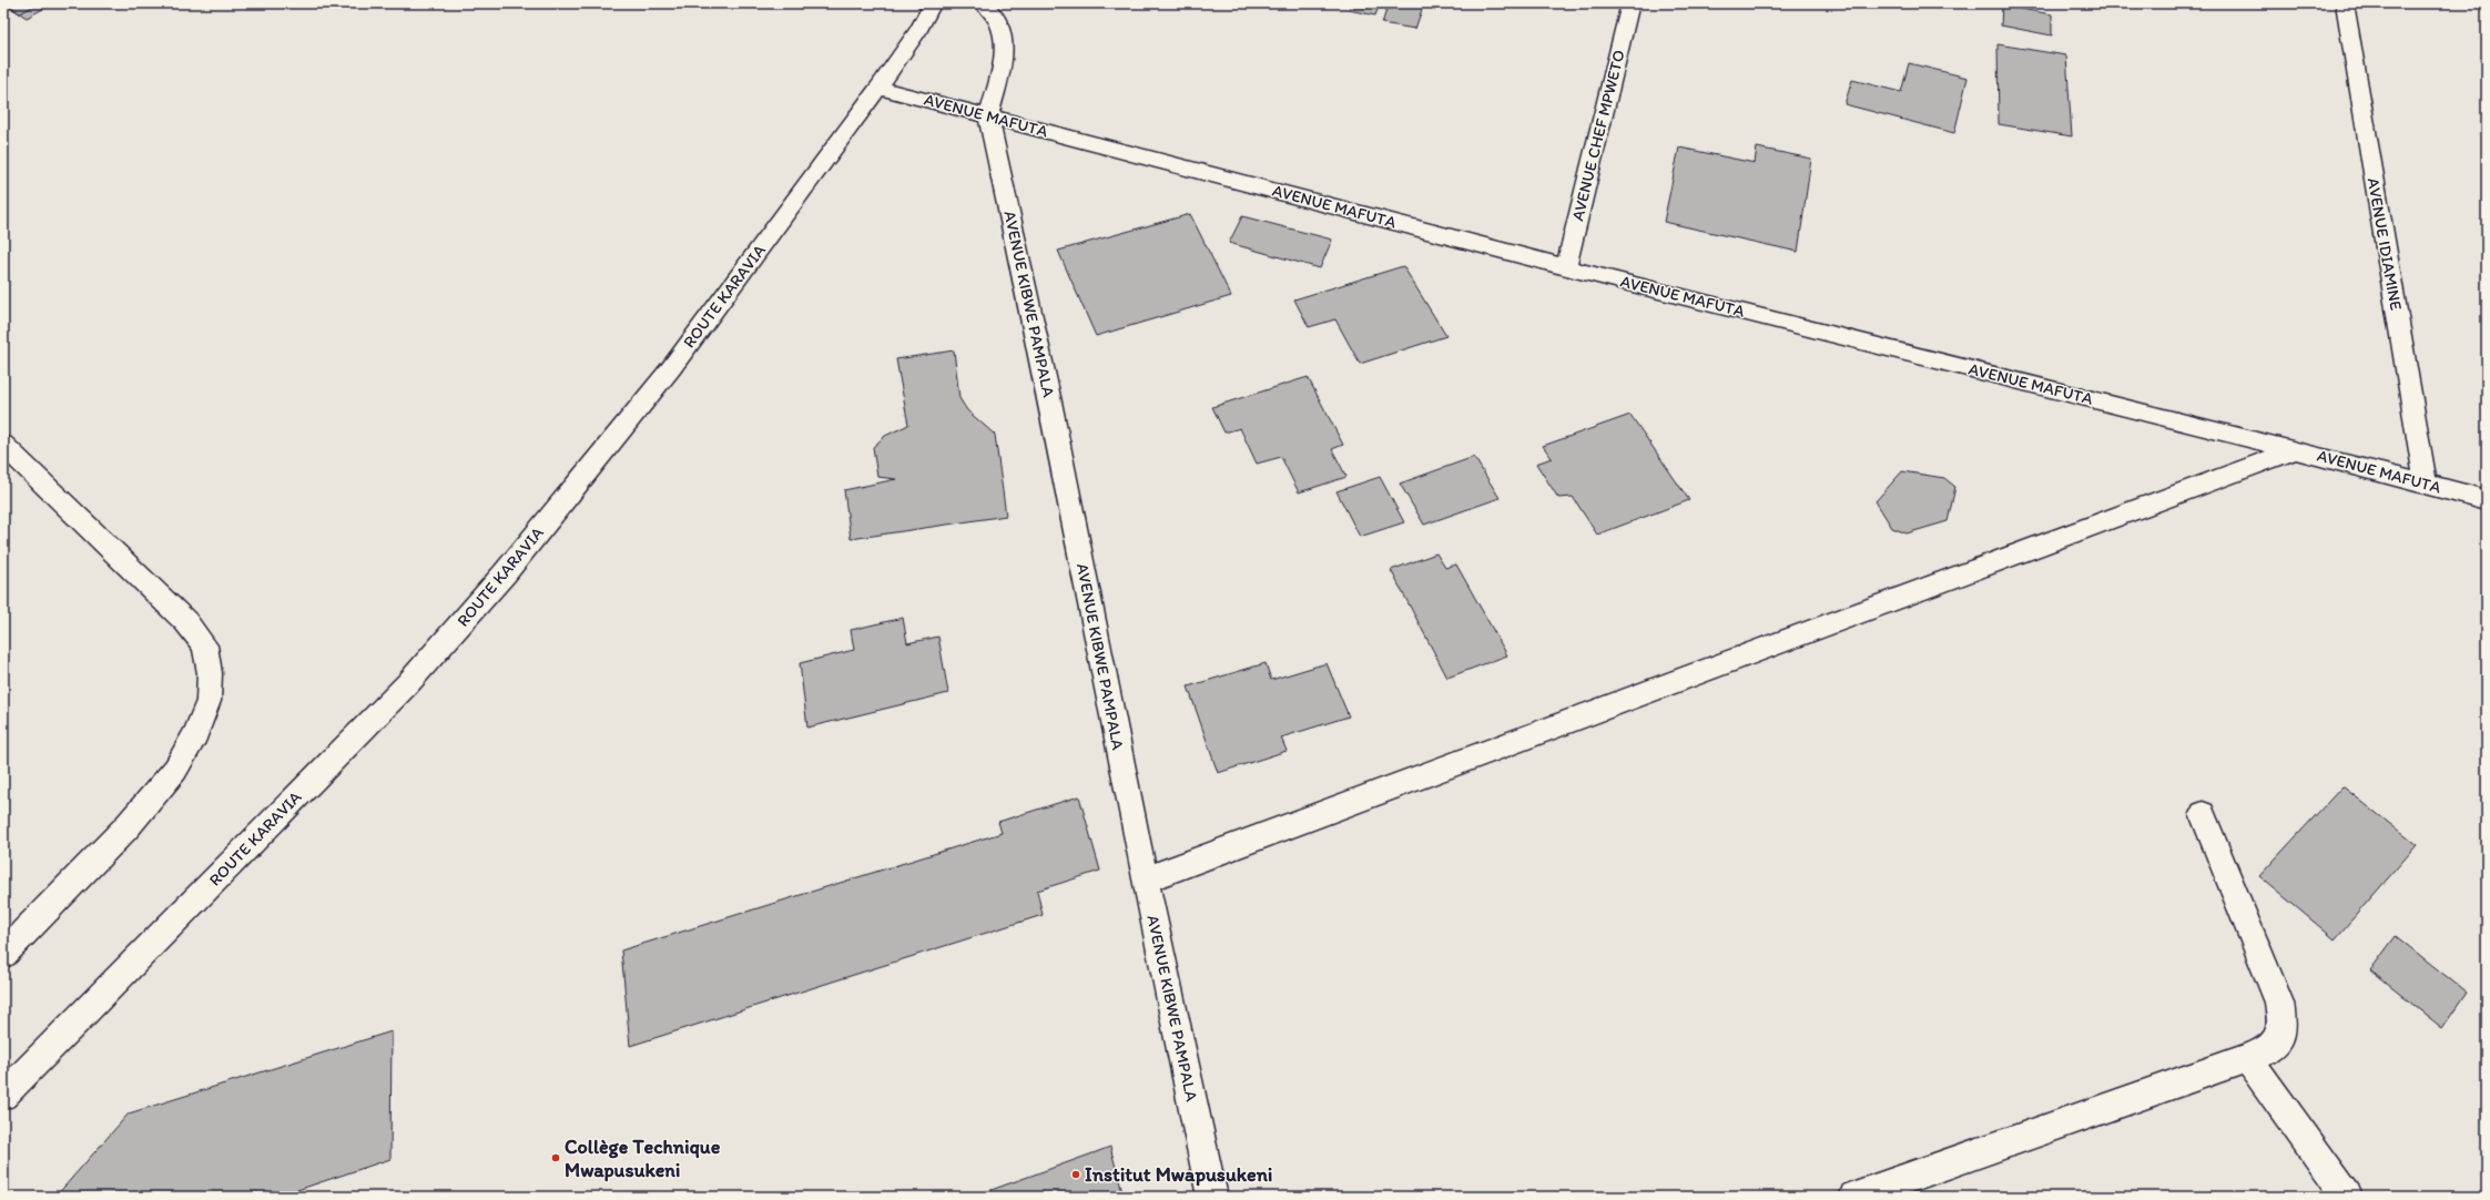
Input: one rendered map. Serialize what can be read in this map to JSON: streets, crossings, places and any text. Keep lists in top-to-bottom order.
{
  "streets": {
    "street": [
      "AVENUE MAFUTA",
      "AVENUE CHEF MPWETO",
      "AVENUE IDIAMINE",
      "ROUTE KARAVIA",
      "AVENUE KIBWE PAMPALA"
    ]
  },
  "crossings": [
    ["AVENUE MAFUTA", "AVENUE CHEF MPWETO"],
    ["AVENUE MAFUTA", "AVENUE IDIAMINE"],
    ["AVENUE MAFUTA", "ROUTE KARAVIA"],
    ["AVENUE MAFUTA", "AVENUE KIBWE PAMPALA"]
  ],
  "places": ["Collège Technique Mwapusukeni", "Institut Mwapusukeni"]
}
